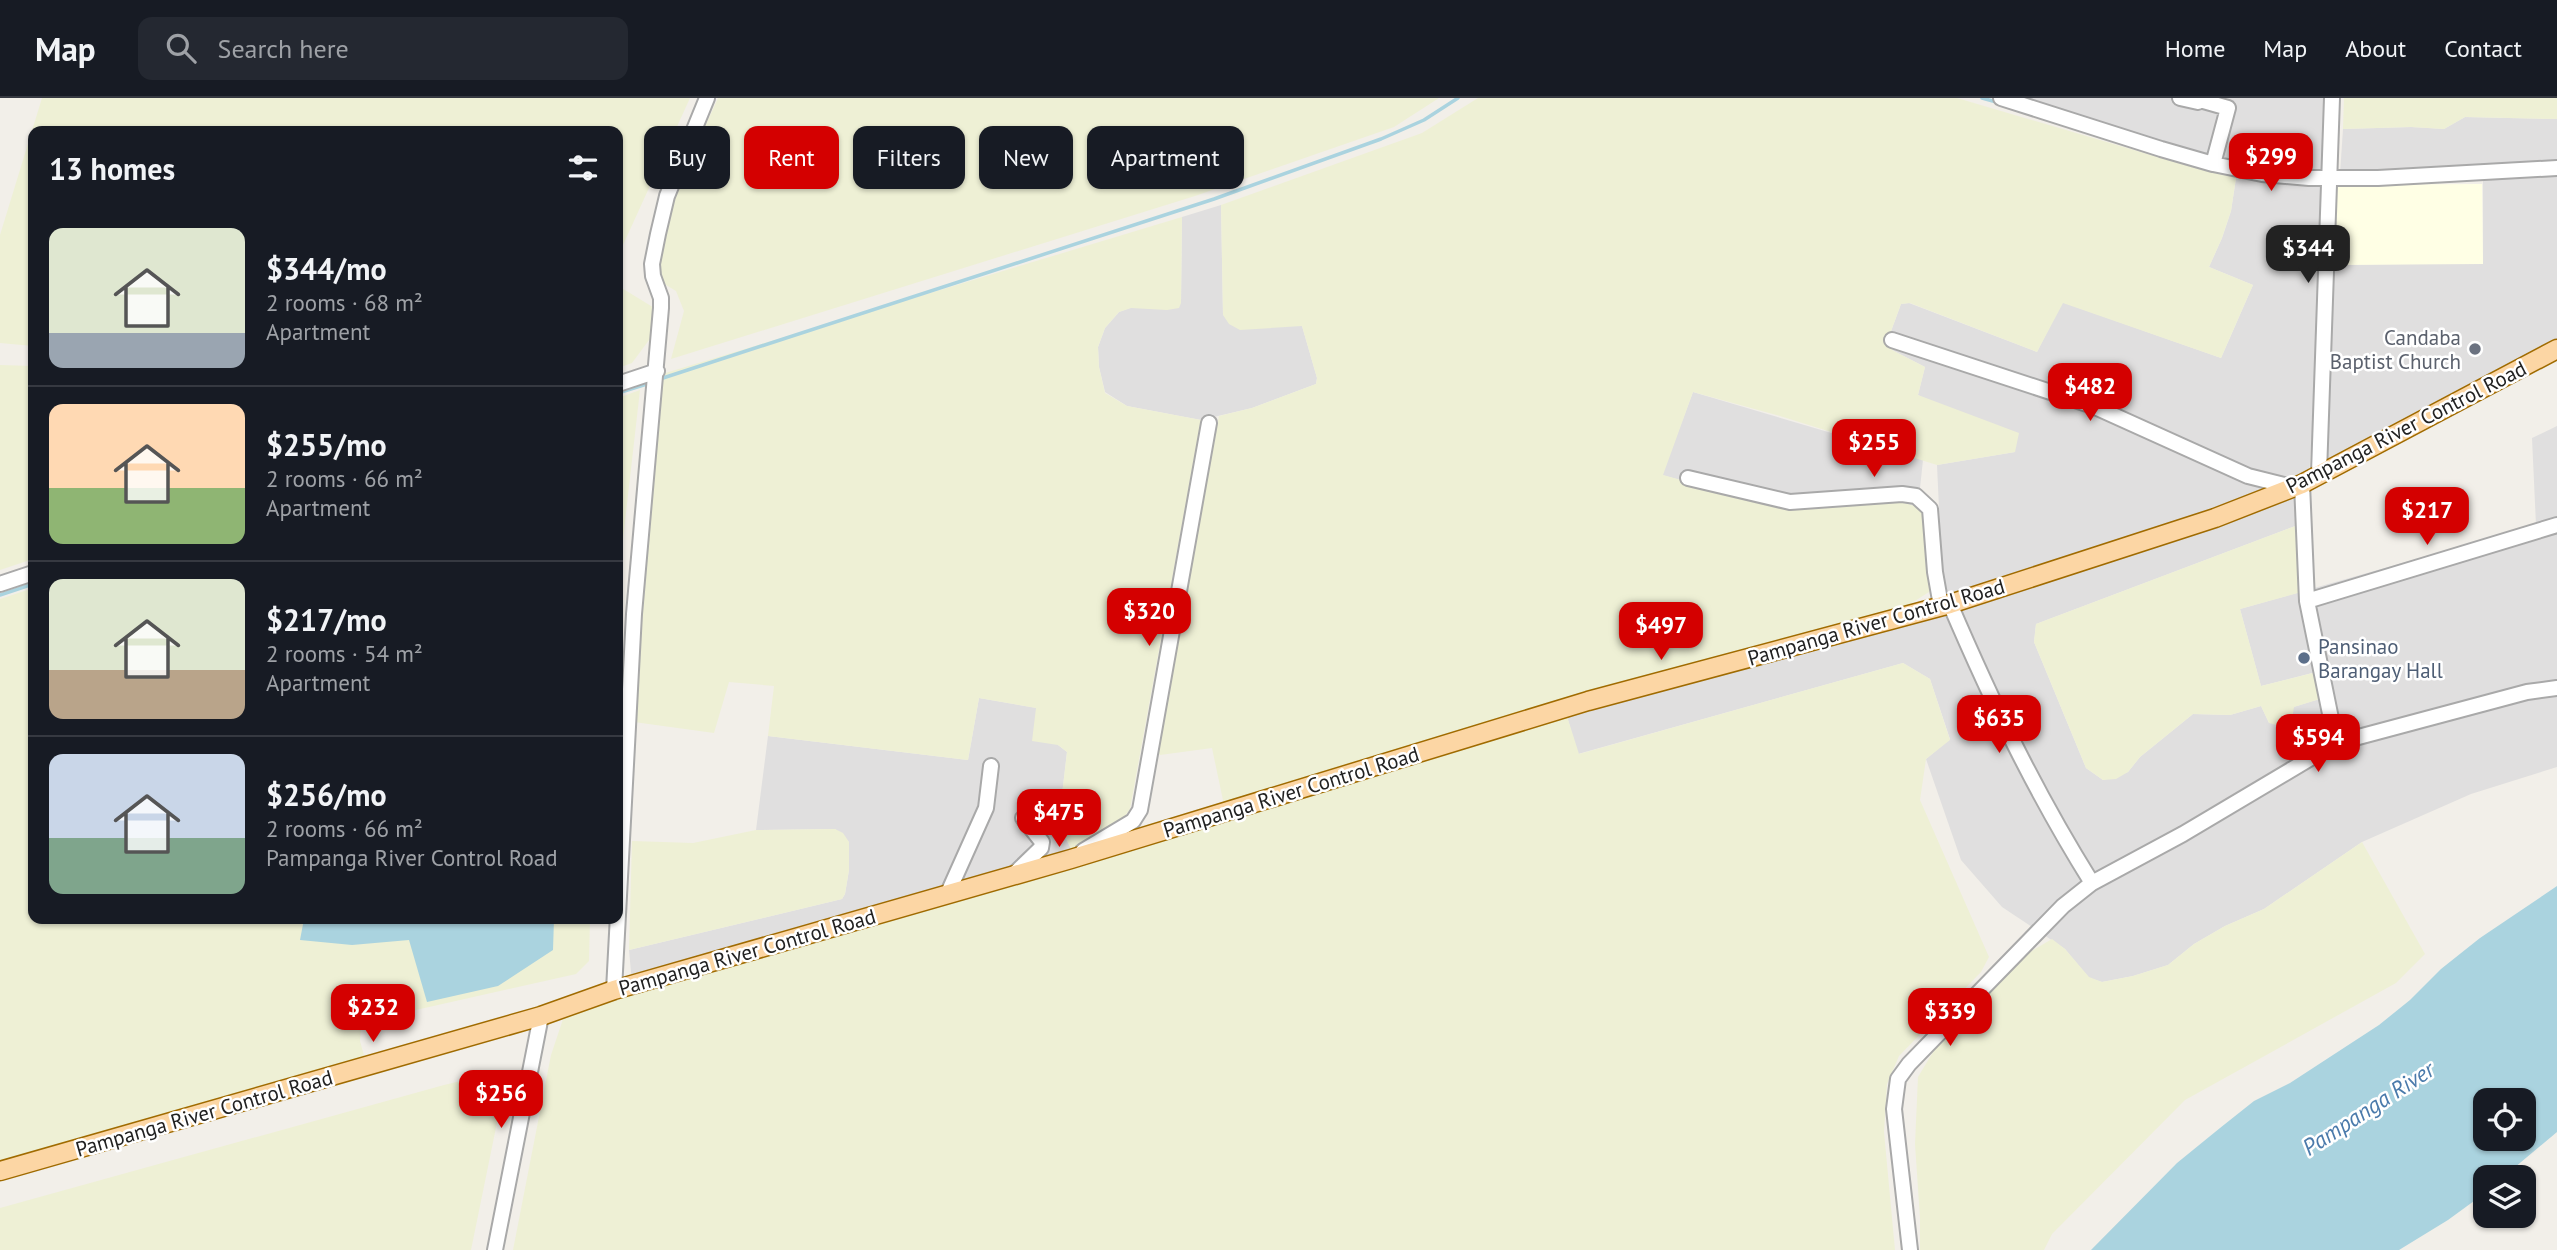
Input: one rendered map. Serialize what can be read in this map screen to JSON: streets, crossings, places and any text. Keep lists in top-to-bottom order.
{
  "streets": {
    "main road": ["Pampanga River Control Road"]
  },
  "water": ["Pampanga River"],
  "places": ["Candaba Baptist Church", "Pansinao Barangay Hall"],
  "page": {
    "header": "Map",
    "search": "Search here",
    "nav": [
      "Home",
      "Map",
      "About",
      "Contact"
    ],
    "chip": [
      "Buy",
      "Rent",
      "Filters",
      "New",
      "Apartment"
    ],
    "heading": "13 homes",
    "price": [
      "$299",
      "$344",
      "$482",
      "$255",
      "$217",
      "$320",
      "$497",
      "$635",
      "$594",
      "$475",
      "$232",
      "$339",
      "$256"
    ],
    "list": [
      {
        "name": "$344/mo",
        "note": "2 rooms · 68 m² · Apartment"
      },
      {
        "name": "$255/mo",
        "note": "2 rooms · 66 m² · Apartment"
      },
      {
        "name": "$217/mo",
        "note": "2 rooms · 54 m² · Apartment"
      },
      {
        "name": "$256/mo",
        "note": "2 rooms · 66 m² · Pampanga River Control Road"
      }
    ]
  }
}
